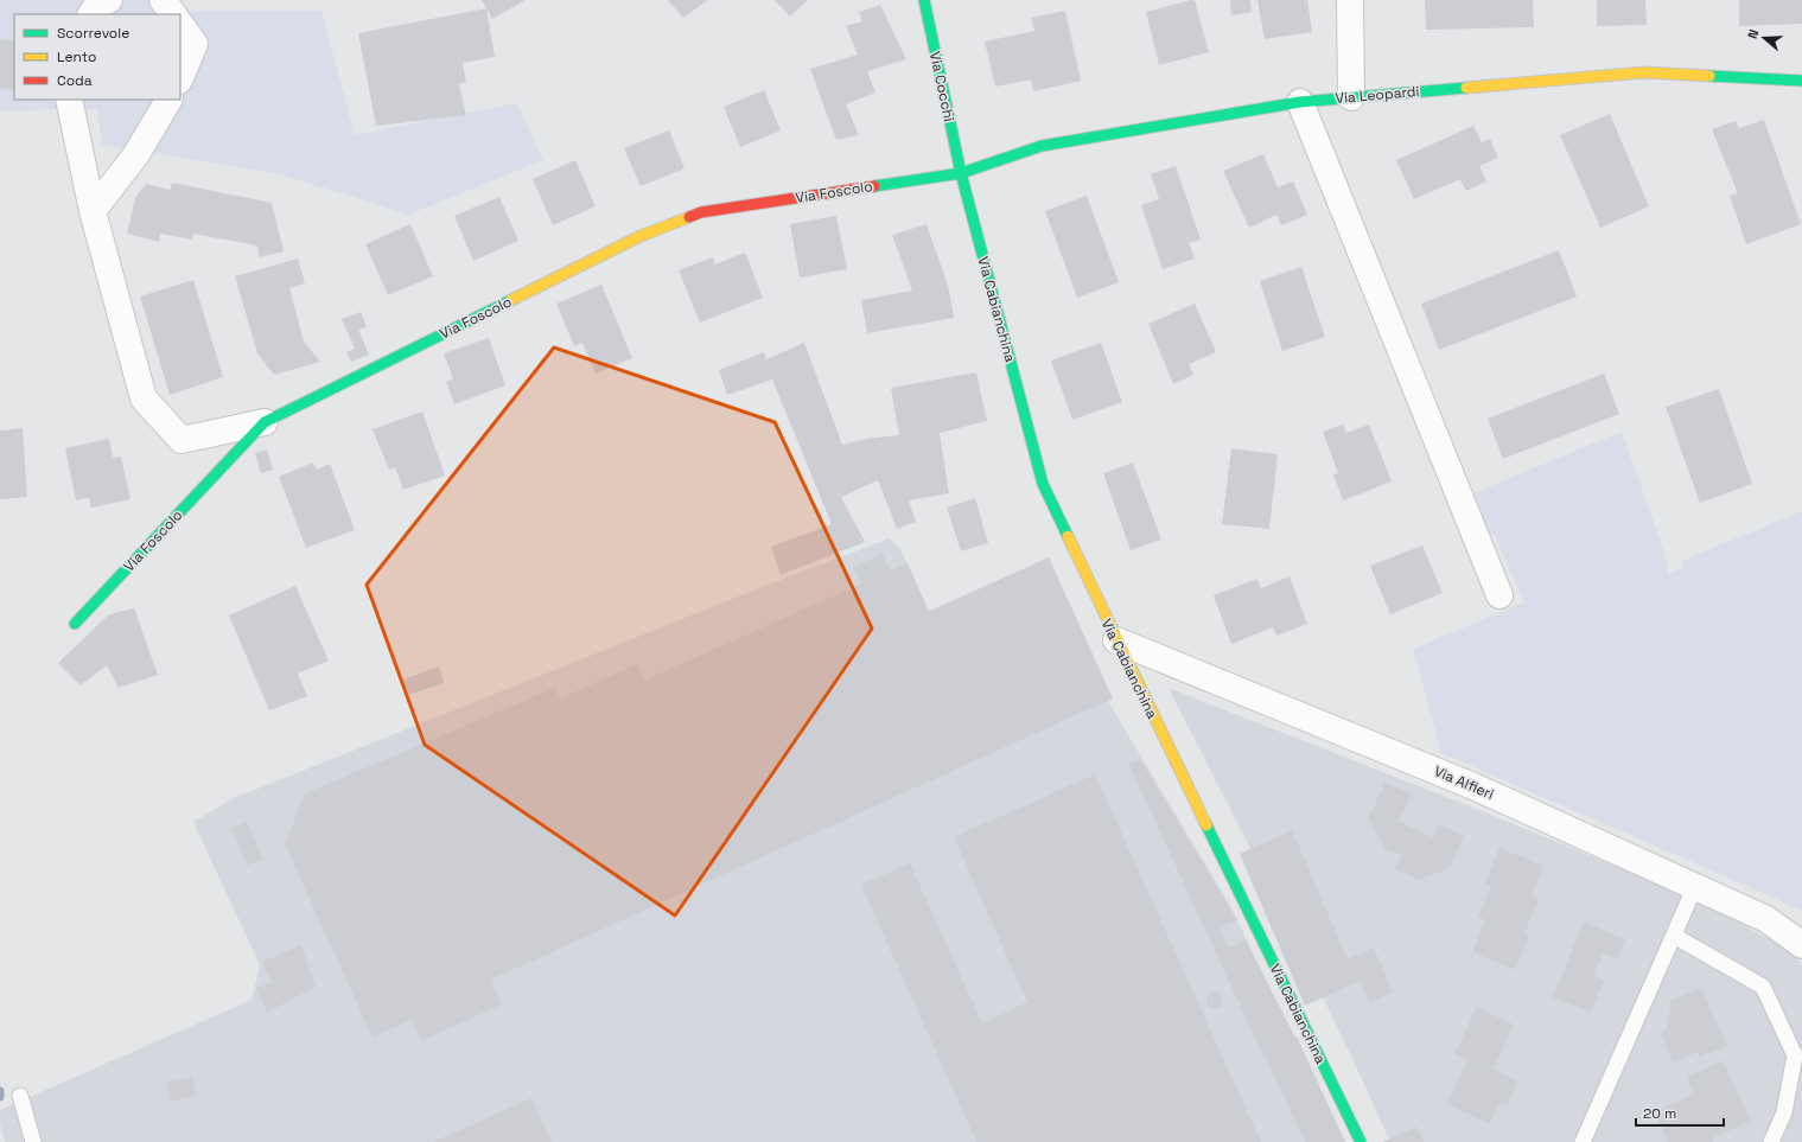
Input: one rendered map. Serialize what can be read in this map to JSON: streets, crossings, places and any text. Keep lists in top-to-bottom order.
{
  "streets": {
    "street": [
      "Via Cocchi",
      "Via Leopardi",
      "Via Foscolo",
      "Via Cabianchina",
      "Via Alfieri"
    ]
  },
  "crossings": [
    ["Via Cocchi", "Via Leopardi"],
    ["Via Cocchi", "Via Foscolo"],
    ["Via Cocchi", "Via Cabianchina"],
    ["Via Leopardi", "Via Foscolo"],
    ["Via Leopardi", "Via Cabianchina"],
    ["Via Foscolo", "Via Cabianchina"],
    ["Via Cabianchina", "Via Alfieri"]
  ],
  "legend": ["Scorrevole", "Lento", "Coda"],
  "scale_bar": "20 m",
  "north": "left"
}
